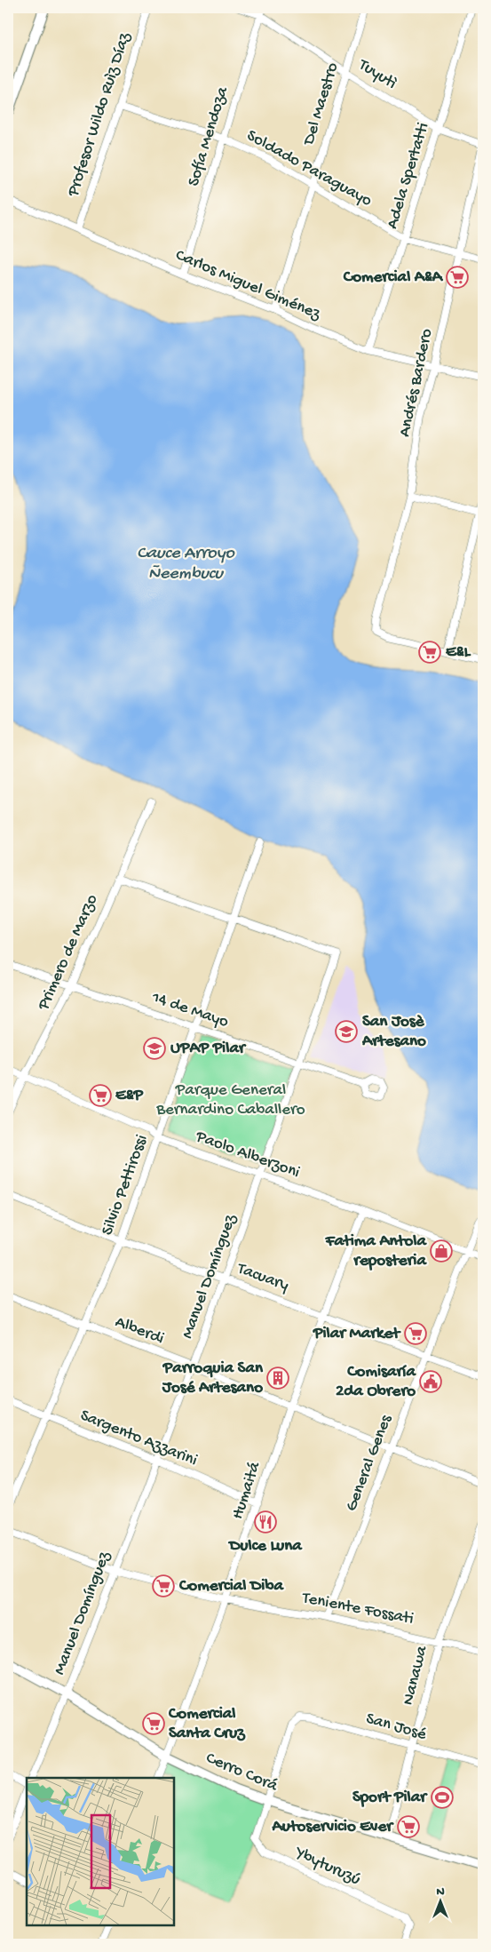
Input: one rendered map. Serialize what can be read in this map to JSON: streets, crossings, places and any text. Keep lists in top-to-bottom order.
{
  "streets": {
    "street": [
      "Tuyutì",
      "Del Maestro",
      "Profesor Wildo Ruìz Díaz",
      "Sofía Mendoza",
      "Soldado Paraguayo",
      "Adela Spertatti",
      "Carlos Miguel Giménez",
      "Andrés Bardero",
      "Primero de Marzo",
      "14 de Mayo",
      "Paolo Alberzoni",
      "Silvio Pettirossi",
      "Manuel Domínguez",
      "Tacuary",
      "Alberdi",
      "Sargento Azzarini",
      "General Genes",
      "Humaitá",
      "Teniente Fossati",
      "Nanawa",
      "San José",
      "Cerro Corá",
      "Ybyturuzú"
    ]
  },
  "crossings": [
    ["Tuyutì", "Del Maestro"],
    ["Tuyutì", "Sofía Mendoza"],
    ["Tuyutì", "Adela Spertatti"],
    ["Tuyutì", "Andrés Bardero"],
    ["Del Maestro", "Soldado Paraguayo"],
    ["Del Maestro", "Carlos Miguel Giménez"],
    ["Profesor Wildo Ruìz Díaz", "Soldado Paraguayo"],
    ["Profesor Wildo Ruìz Díaz", "Carlos Miguel Giménez"],
    ["Sofía Mendoza", "Soldado Paraguayo"],
    ["Sofía Mendoza", "Carlos Miguel Giménez"],
    ["Soldado Paraguayo", "Adela Spertatti"],
    ["Soldado Paraguayo", "Andrés Bardero"],
    ["Adela Spertatti", "Carlos Miguel Giménez"],
    ["Carlos Miguel Giménez", "Andrés Bardero"],
    ["Primero de Marzo", "14 de Mayo"],
    ["Primero de Marzo", "Paolo Alberzoni"],
    ["14 de Mayo", "Silvio Pettirossi"],
    ["14 de Mayo", "Manuel Domínguez"],
    ["Paolo Alberzoni", "Silvio Pettirossi"],
    ["Paolo Alberzoni", "Manuel Domínguez"],
    ["Paolo Alberzoni", "General Genes"],
    ["Paolo Alberzoni", "Humaitá"],
    ["Silvio Pettirossi", "Manuel Domínguez"],
    ["Silvio Pettirossi", "Tacuary"],
    ["Silvio Pettirossi", "Alberdi"],
    ["Silvio Pettirossi", "Sargento Azzarini"],
    ["Manuel Domínguez", "Tacuary"],
    ["Manuel Domínguez", "Alberdi"],
    ["Manuel Domínguez", "Sargento Azzarini"],
    ["Manuel Domínguez", "Teniente Fossati"],
    ["Manuel Domínguez", "Cerro Corá"],
    ["Tacuary", "General Genes"],
    ["Tacuary", "Humaitá"],
    ["Alberdi", "General Genes"],
    ["Alberdi", "Humaitá"],
    ["Sargento Azzarini", "Humaitá"],
    ["General Genes", "Teniente Fossati"],
    ["Humaitá", "Teniente Fossati"],
    ["Humaitá", "Cerro Corá"],
    ["Teniente Fossati", "Nanawa"],
    ["Nanawa", "San José"],
    ["Nanawa", "Cerro Corá"],
    ["San José", "Cerro Corá"],
    ["San José", "Ybyturuzú"],
    ["Cerro Corá", "Ybyturuzú"]
  ],
  "water": ["Cauce Arroyo Ñeembucu"],
  "parks": ["Parque General Bernardino Caballero"],
  "places": {
    "supermarket": [
      "Comercial A&A",
      "E&L",
      "E&P",
      "Pilar Market",
      "Comercial Diba",
      "Comercial Santa Cruz",
      "Autoservicio Ever"
    ],
    "school or university": ["San Josè Artesano", "UPAP Pilar"],
    "shop": ["Fatima Antola reposteria"],
    "building": ["Parroquia San José Artesano"],
    "public building": ["Comisaría 2da Obrero"],
    "restaurant": ["Dulce Luna"],
    "sports": ["Sport Pilar"]
  },
  "north": "top"
}
